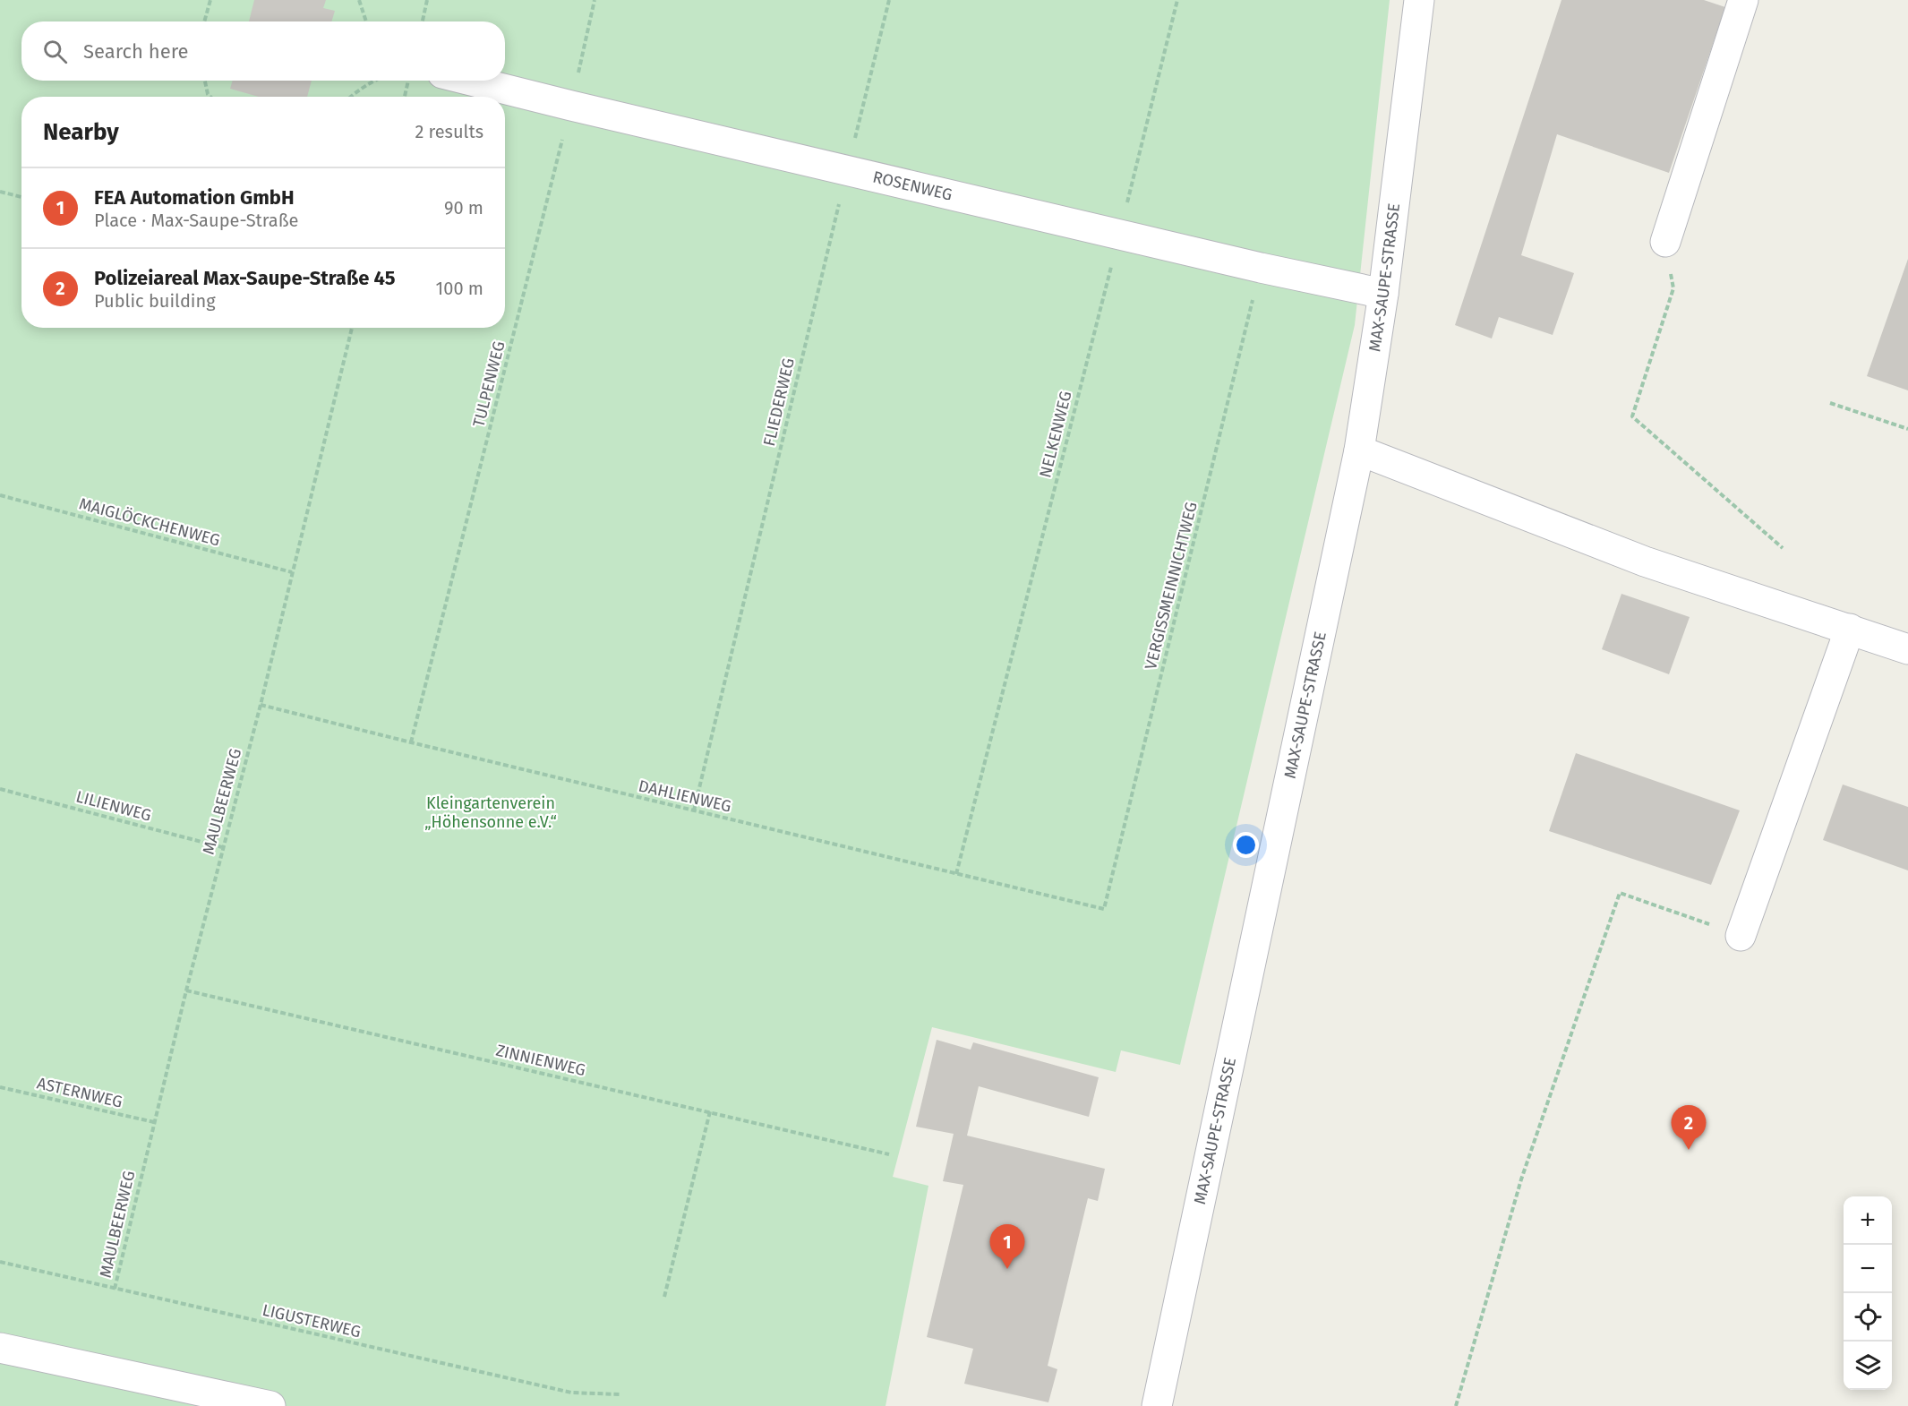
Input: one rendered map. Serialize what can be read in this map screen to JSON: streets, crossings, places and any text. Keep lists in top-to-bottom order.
{
  "streets": {
    "street": ["ROSENWEG", "MAX-SAUPE-STRASSE"],
    "path": [
      "TULPENWEG",
      "FLIEDERWEG",
      "NELKENWEG",
      "MAIGLÖCKCHENWEG",
      "VERGISSMEINNICHTWEG",
      "DAHLIENWEG",
      "MAULBEERWEG",
      "LILIENWEG",
      "ZINNIENWEG",
      "ASTERNWEG",
      "LIGUSTERWEG"
    ]
  },
  "crossings": [
    ["ROSENWEG", "MAX-SAUPE-STRASSE"],
    ["ROSENWEG", "TULPENWEG"],
    ["ROSENWEG", "FLIEDERWEG"],
    ["ROSENWEG", "NELKENWEG"],
    ["ROSENWEG", "VERGISSMEINNICHTWEG"],
    ["TULPENWEG", "DAHLIENWEG"],
    ["FLIEDERWEG", "DAHLIENWEG"],
    ["NELKENWEG", "DAHLIENWEG"],
    ["MAIGLÖCKCHENWEG", "MAULBEERWEG"],
    ["VERGISSMEINNICHTWEG", "DAHLIENWEG"],
    ["DAHLIENWEG", "MAULBEERWEG"],
    ["MAULBEERWEG", "LILIENWEG"],
    ["MAULBEERWEG", "ZINNIENWEG"],
    ["MAULBEERWEG", "ASTERNWEG"],
    ["MAULBEERWEG", "LIGUSTERWEG"]
  ],
  "parks": ["Kleingartenverein „Höhensonne e.V.“"],
  "page": {
    "search": "Search here",
    "heading": ["Nearby", "2 results"],
    "list": [
      {
        "mark": "1",
        "name": "FEA Automation GmbH",
        "note": "Place · Max-Saupe-Straße",
        "value": "90 m"
      },
      {
        "mark": "2",
        "name": "Polizeiareal Max-Saupe-Straße 45",
        "note": "Public building",
        "value": "100 m"
      }
    ],
    "pins": ["2", "1"],
    "map_buttons": ["+", "−"]
  }
}
